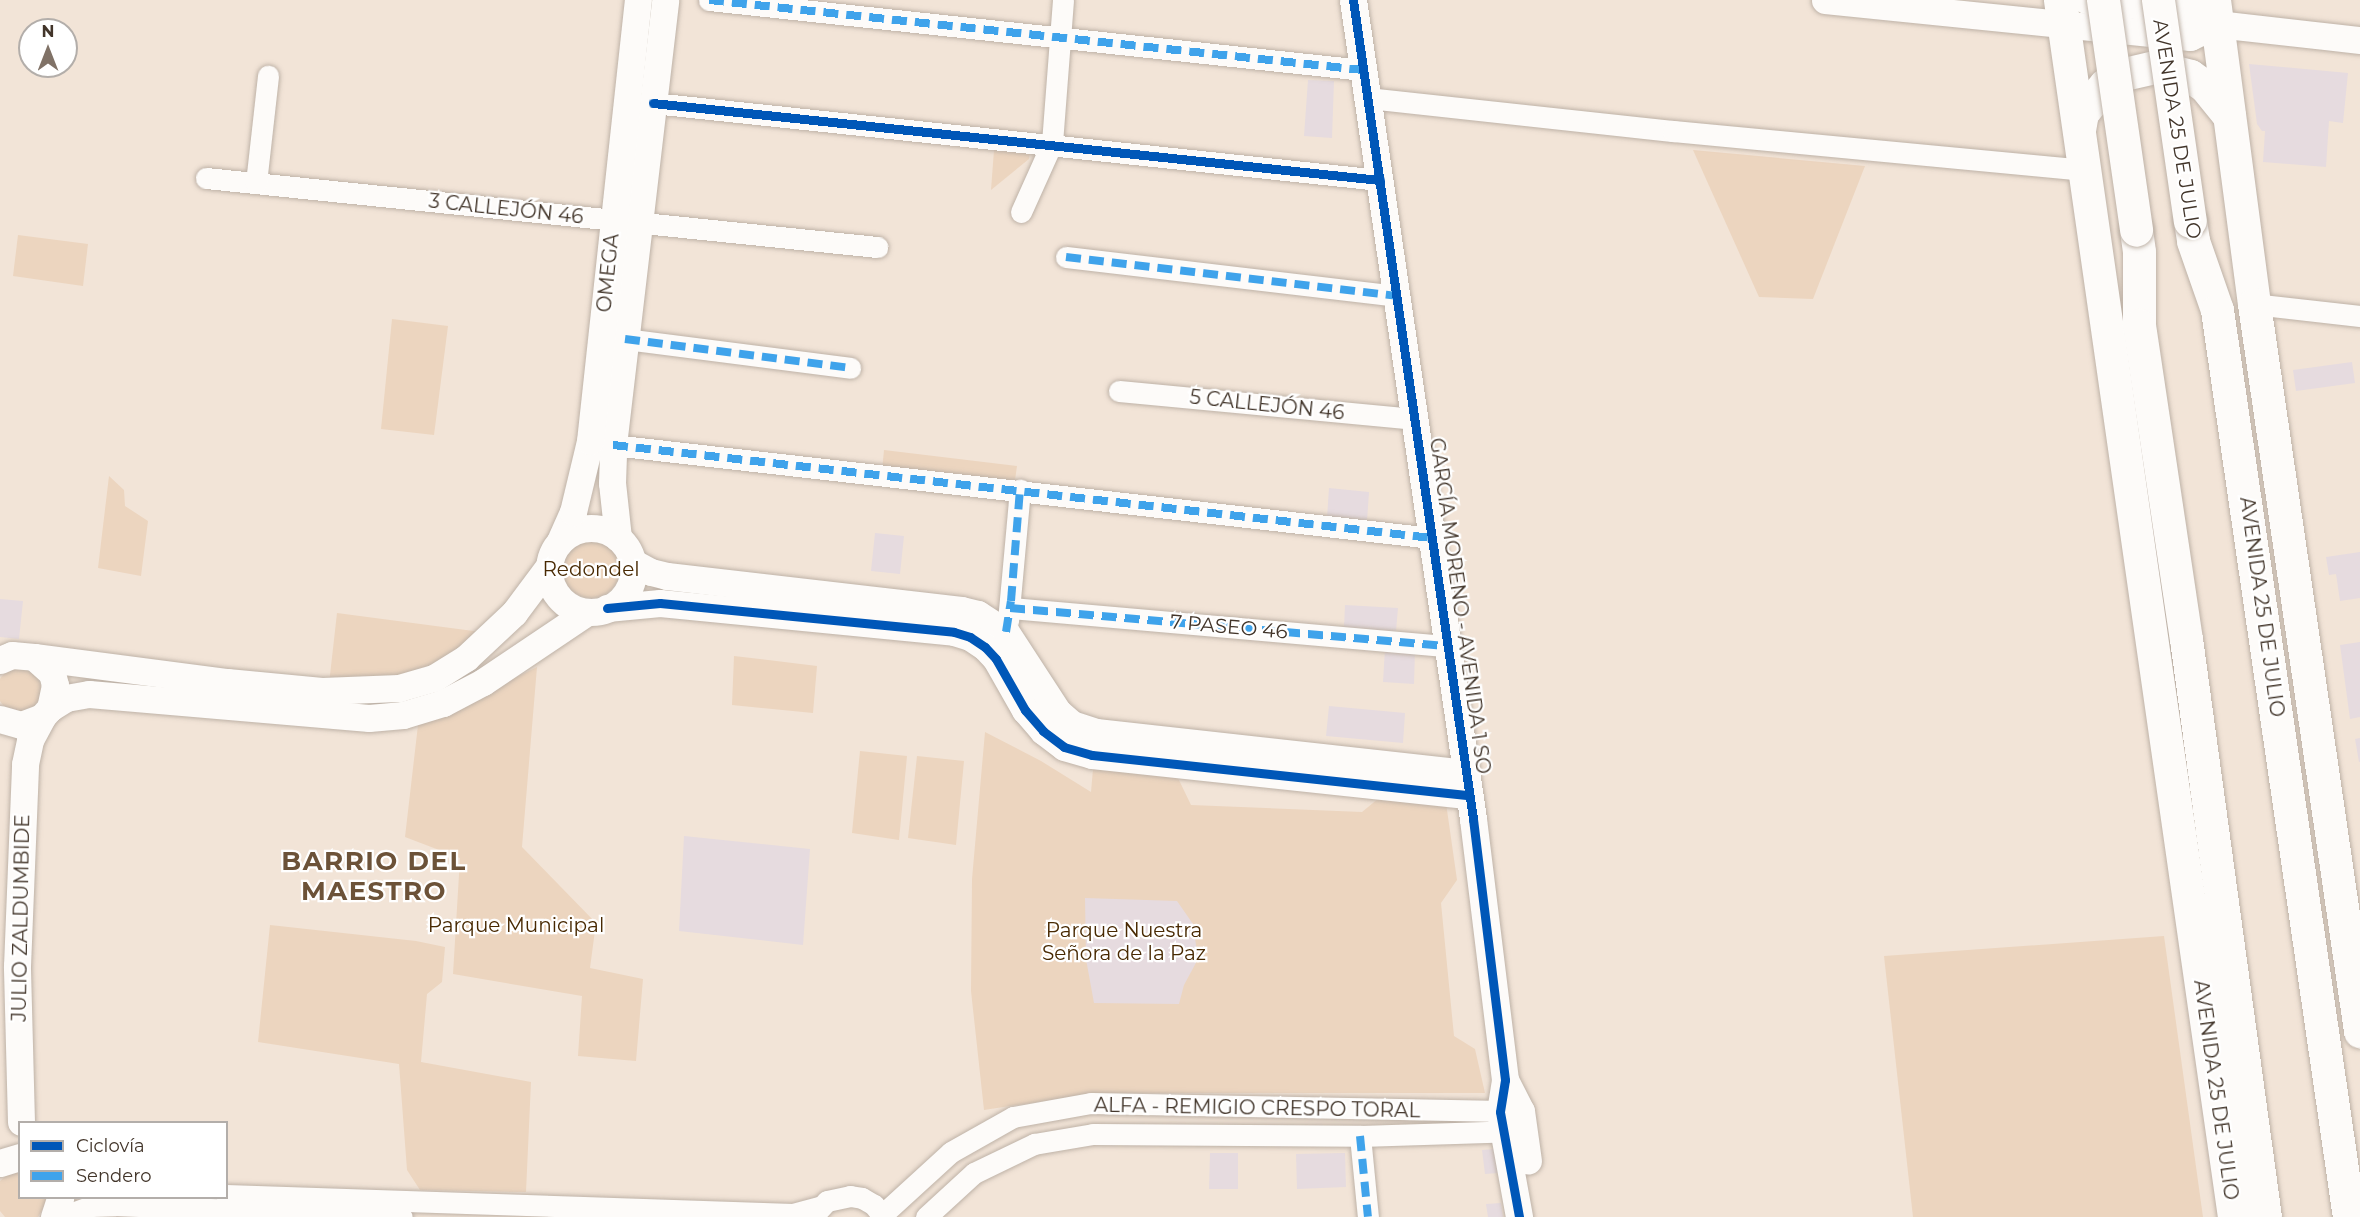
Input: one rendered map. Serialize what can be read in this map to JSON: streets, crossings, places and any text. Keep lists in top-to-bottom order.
{
  "streets": {
    "main road": ["AVENIDA 25 DE JULIO"],
    "street": [
      "3 CALLEJÓN 46",
      "OMEGA",
      "5 CALLEJÓN 46",
      "GARCÍA MORENO - AVENIDA 1 SO",
      "7 PASEO 46",
      "JULIO ZALDUMBIDE",
      "ALFA - REMIGIO CRESPO TORAL"
    ]
  },
  "crossings": [
    ["3 CALLEJÓN 46", "OMEGA"],
    ["5 CALLEJÓN 46", "GARCÍA MORENO - AVENIDA 1 SO"],
    ["GARCÍA MORENO - AVENIDA 1 SO", "7 PASEO 46"],
    ["GARCÍA MORENO - AVENIDA 1 SO", "ALFA - REMIGIO CRESPO TORAL"]
  ],
  "districts": ["BARRIO DEL MAESTRO"],
  "parks": ["Redondel", "Parque Municipal", "Parque Nuestra Señora de la Paz"],
  "legend": ["Ciclovía", "Sendero"],
  "north": "top"
}
